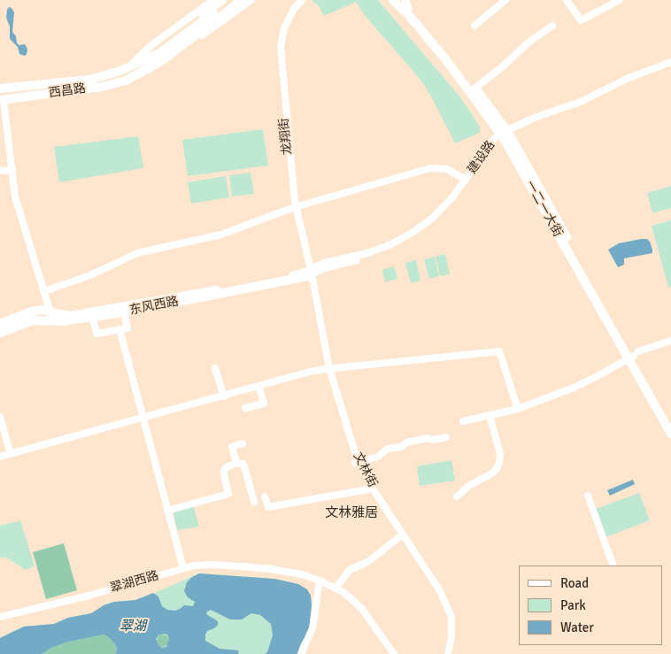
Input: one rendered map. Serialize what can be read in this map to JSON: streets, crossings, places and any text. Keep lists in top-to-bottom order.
{
  "streets": {
    "main road": ["西昌路", "一二一大街", "东风西路"],
    "street": [
      "龙翔街",
      "建设路",
      "文林街",
      "翠湖西路"
    ]
  },
  "crossings": [
    ["龙翔街", "建设路"],
    ["龙翔街", "东风西路"],
    ["龙翔街", "文林街"],
    ["建设路", "一二一大街"],
    ["建设路", "东风西路"],
    ["建设路", "文林街"],
    ["东风西路", "文林街"]
  ],
  "districts": ["文林雅居"],
  "water": ["翠湖"],
  "legend": ["Road", "Park", "Water"]
}
